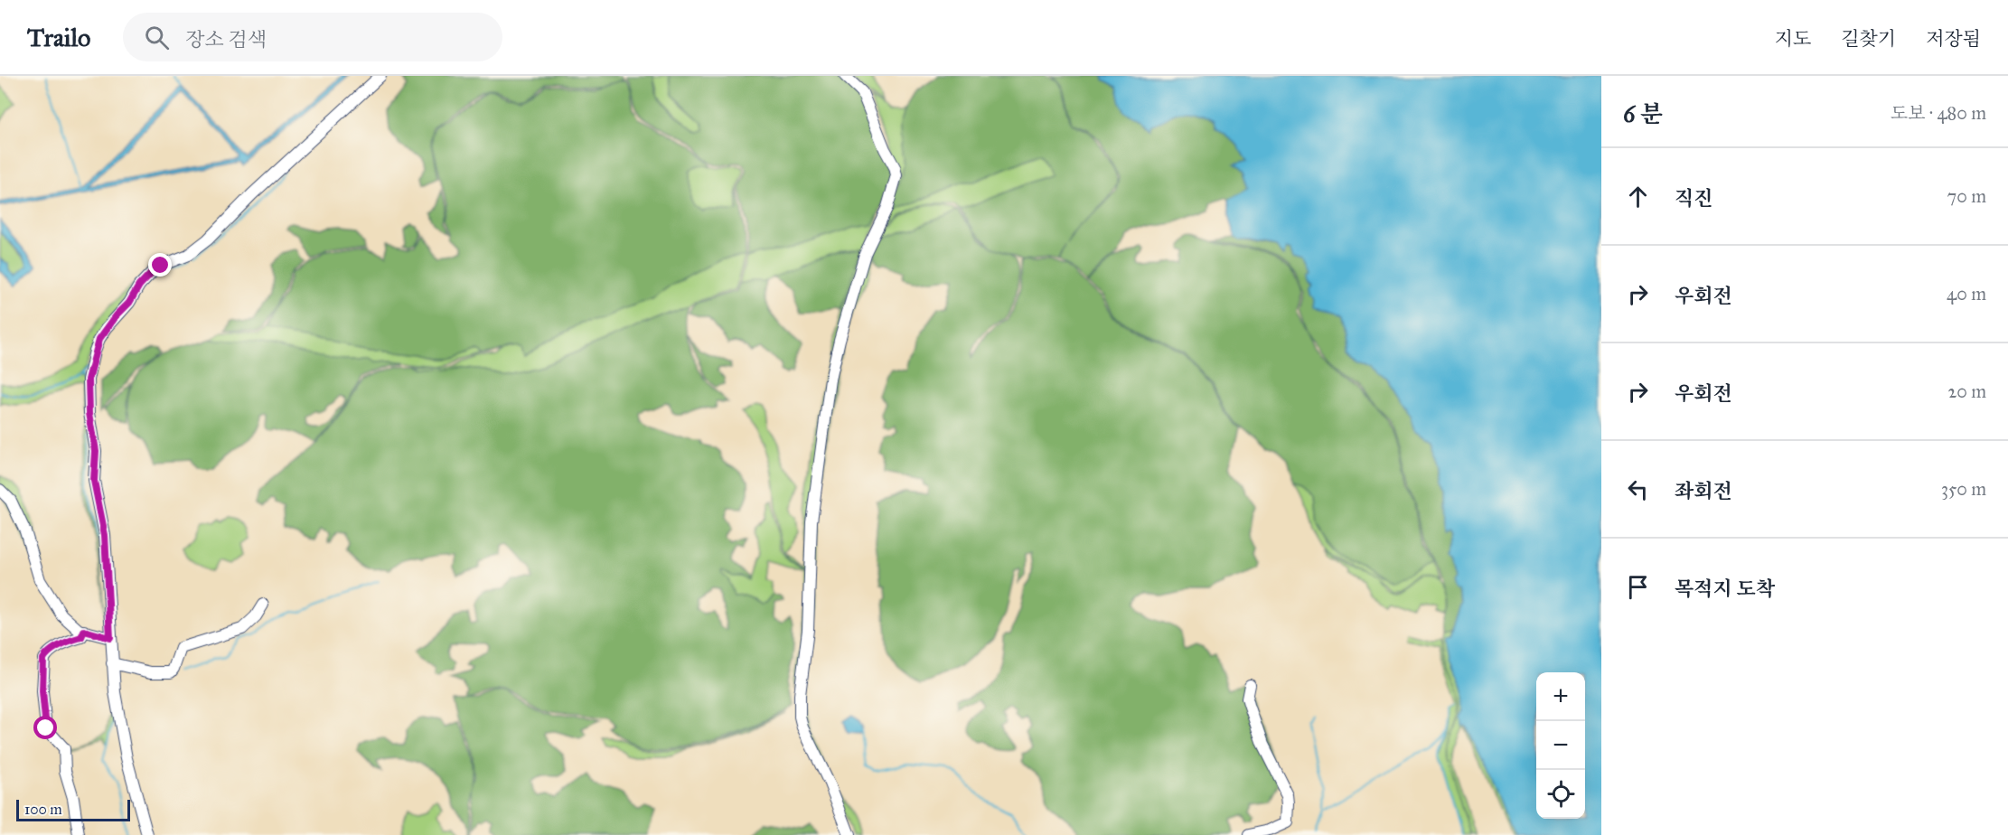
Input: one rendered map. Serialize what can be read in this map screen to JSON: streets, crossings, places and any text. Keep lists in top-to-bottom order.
{
  "scale_bar": "100 m",
  "page": {
    "header": "Trailo",
    "search": "장소 검색",
    "nav": ["지도", "길찾기", "저장됨"],
    "heading": ["6 분", "도보 · 480 m"],
    "list": [
      ["직진", "70 m"],
      ["우회전", "40 m"],
      ["우회전", "20 m"],
      ["좌회전", "350 m"],
      "목적지 도착"
    ],
    "map_buttons": ["+", "−"],
    "scale": "100 m"
  }
}
